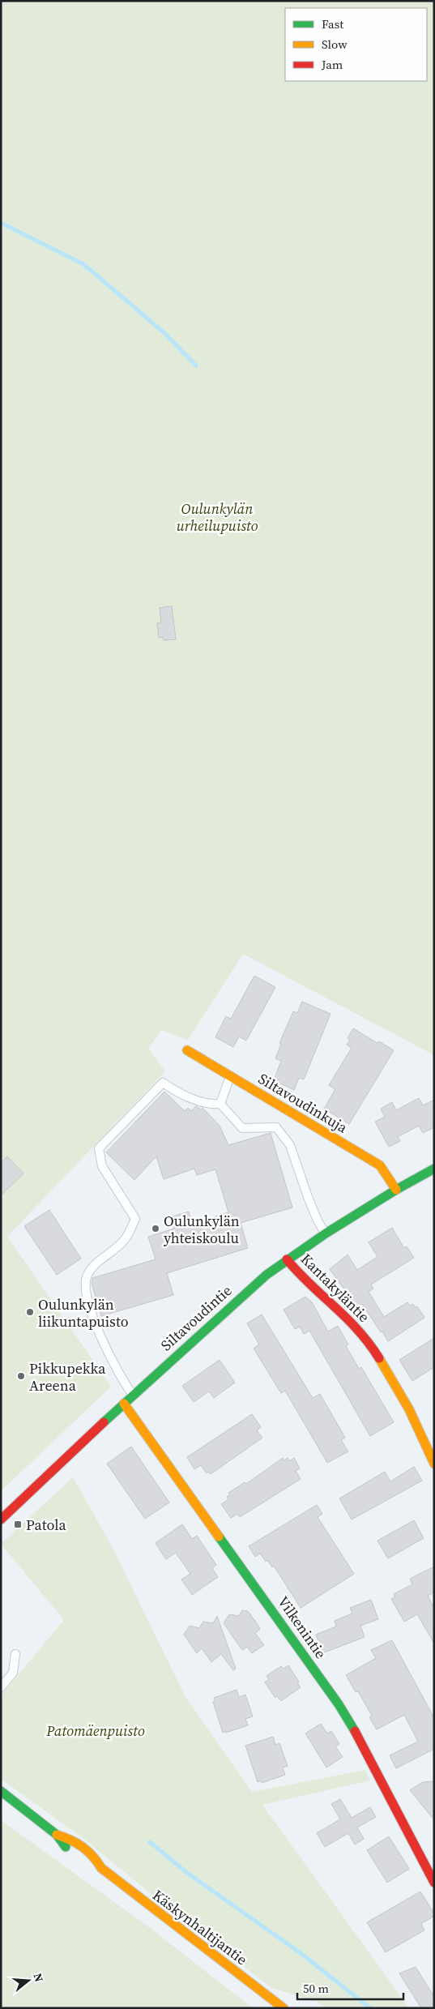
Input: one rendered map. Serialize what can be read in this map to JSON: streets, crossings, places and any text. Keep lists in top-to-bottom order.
{
  "streets": {
    "street": [
      "Siltavoudinkuja",
      "Kantakyläntie",
      "Siltavoudintie",
      "Vilkenintie",
      "Käskynhaltijantie"
    ]
  },
  "crossings": [
    ["Siltavoudinkuja", "Siltavoudintie"],
    ["Kantakyläntie", "Siltavoudintie"],
    ["Siltavoudintie", "Vilkenintie"]
  ],
  "parks": ["Oulunkylän urheilupuisto", "Patomäenpuisto"],
  "places": {
    "other": ["Oulunkylän yhteiskoulu", "Oulunkylän liikuntapuisto", "Pikkupekka Areena"],
    "transit": ["Patola"]
  },
  "legend": ["Fast", "Slow", "Jam"],
  "scale_bar": "50 m",
  "north": "right"
}
